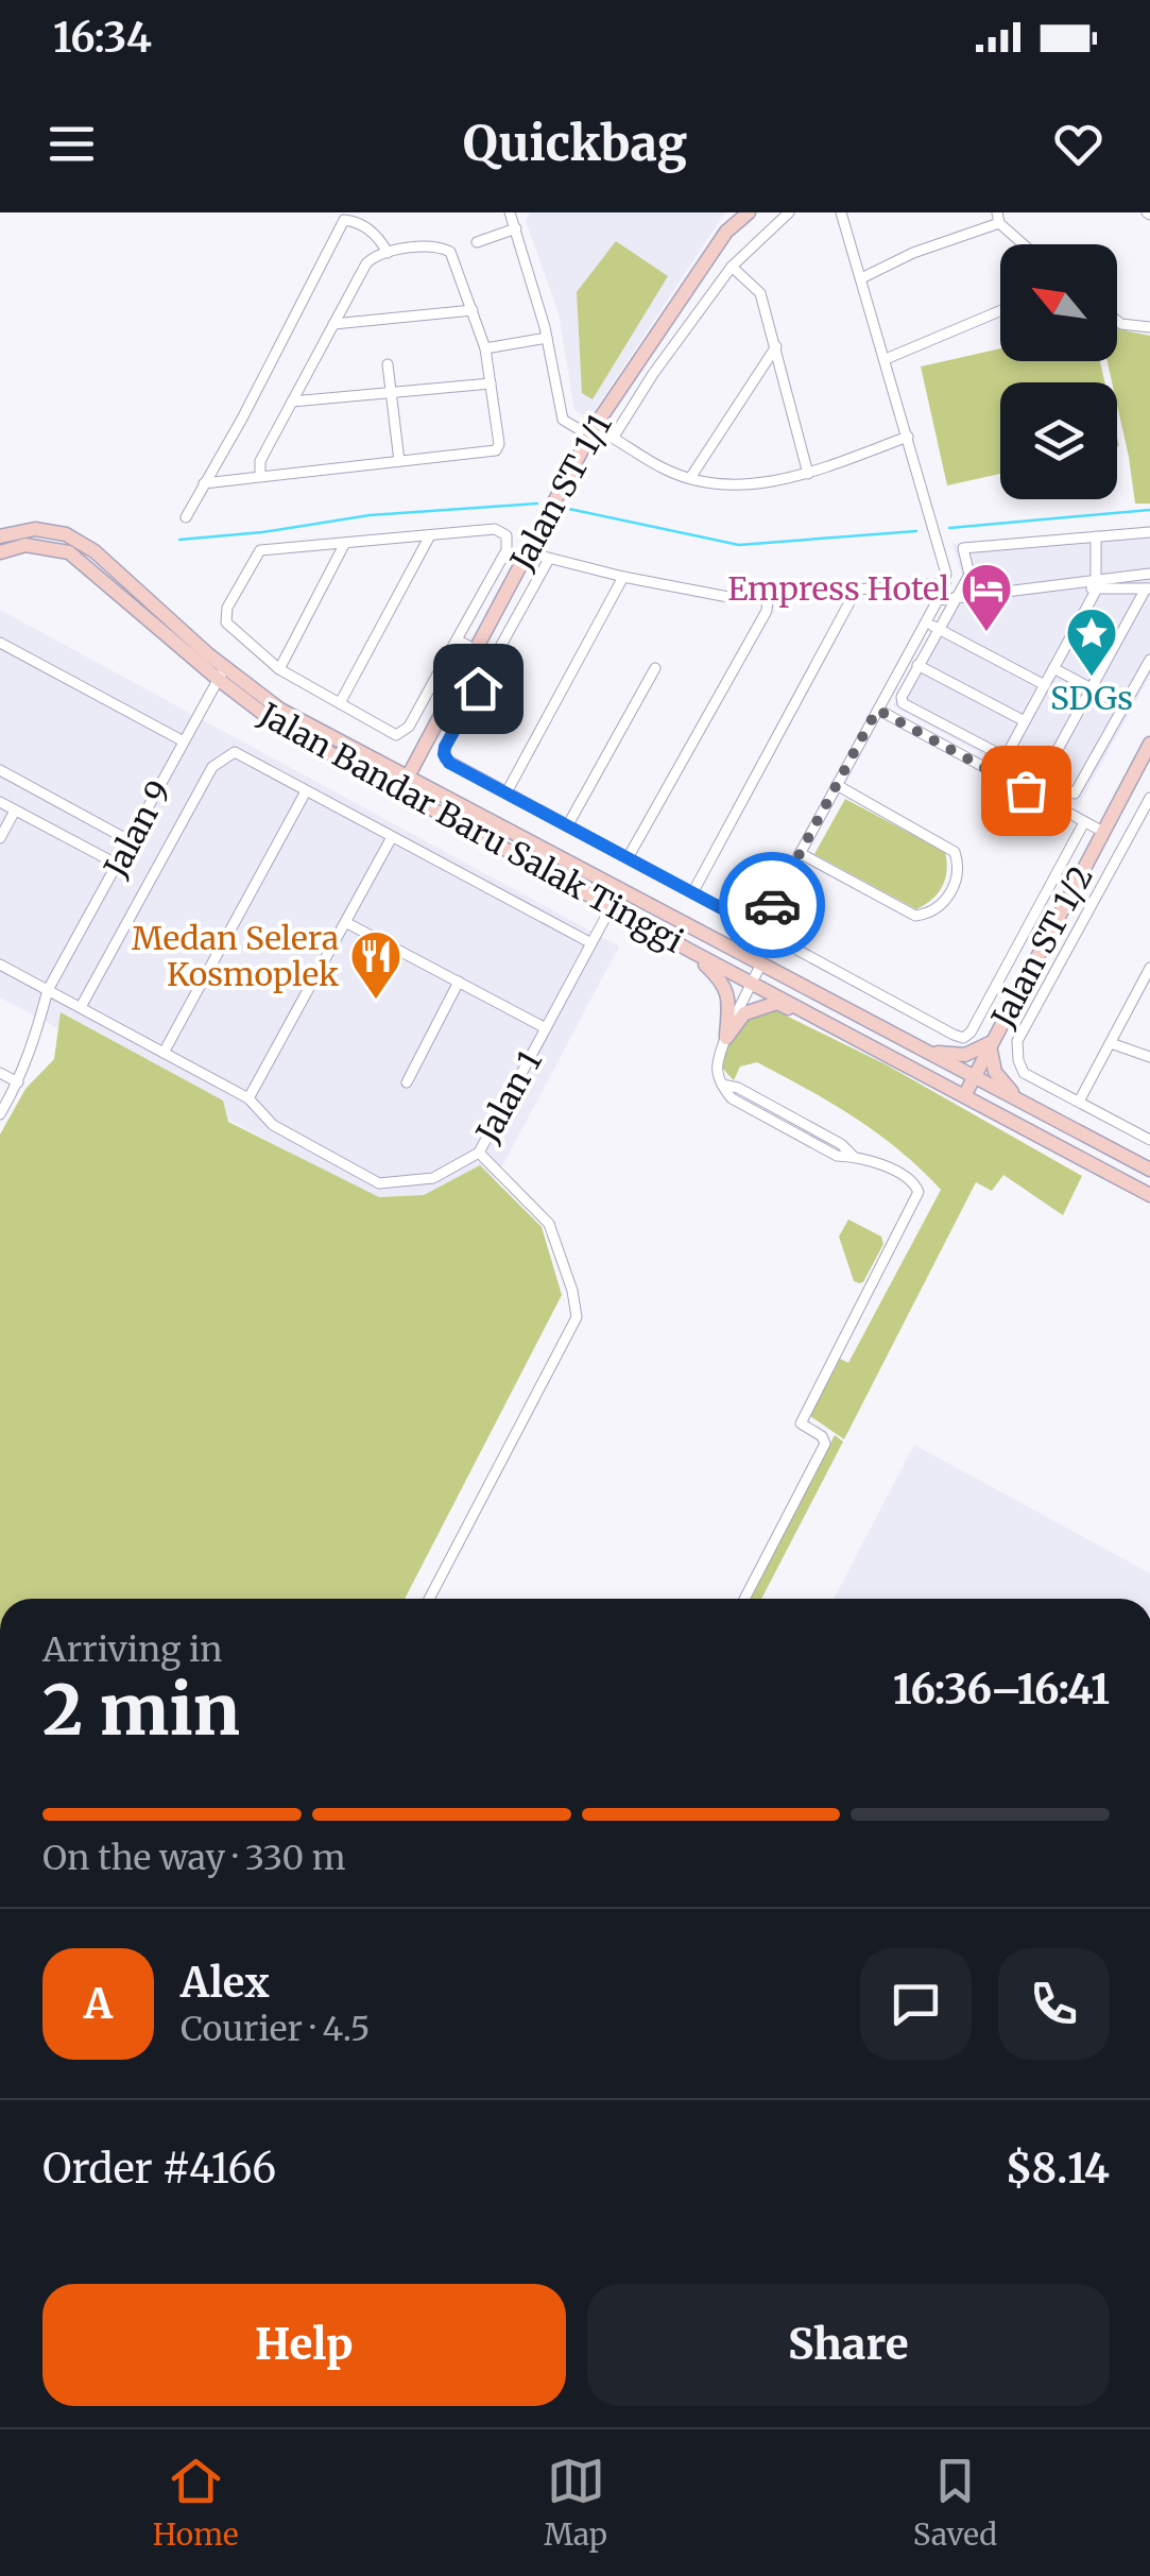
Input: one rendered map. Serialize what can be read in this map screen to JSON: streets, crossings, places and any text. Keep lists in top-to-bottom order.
{
  "streets": {
    "main road": ["Jalan ST 1/1", "Jalan Bandar Baru Salak Tinggi", "Jalan ST 1/2"],
    "street": ["Jalan 9", "Jalan 1"]
  },
  "crossings": [
    ["Jalan ST 1/1", "Jalan Bandar Baru Salak Tinggi"],
    ["Jalan Bandar Baru Salak Tinggi", "Jalan 9"],
    ["Jalan Bandar Baru Salak Tinggi", "Jalan ST 1/2"],
    ["Jalan Bandar Baru Salak Tinggi", "Jalan 1"]
  ],
  "places": {
    "hotel": ["Empress Hotel"],
    "place": ["SDGs"],
    "restaurant": ["Medan Selera Kosmoplek"]
  },
  "north": "top left",
  "page": {
    "status": "16:34",
    "header": "Quickbag",
    "heading": ["2 min", "Arriving in", "16:36–16:41"],
    "panel": [
      "Alex",
      "Courier · 4.5",
      "Order #4166",
      "$8.14"
    ],
    "bar": "On the way · 330 m",
    "round": "A",
    "buttons": ["Help", "Share"],
    "tabs": ["Home", "Map", "Saved"]
  }
}
